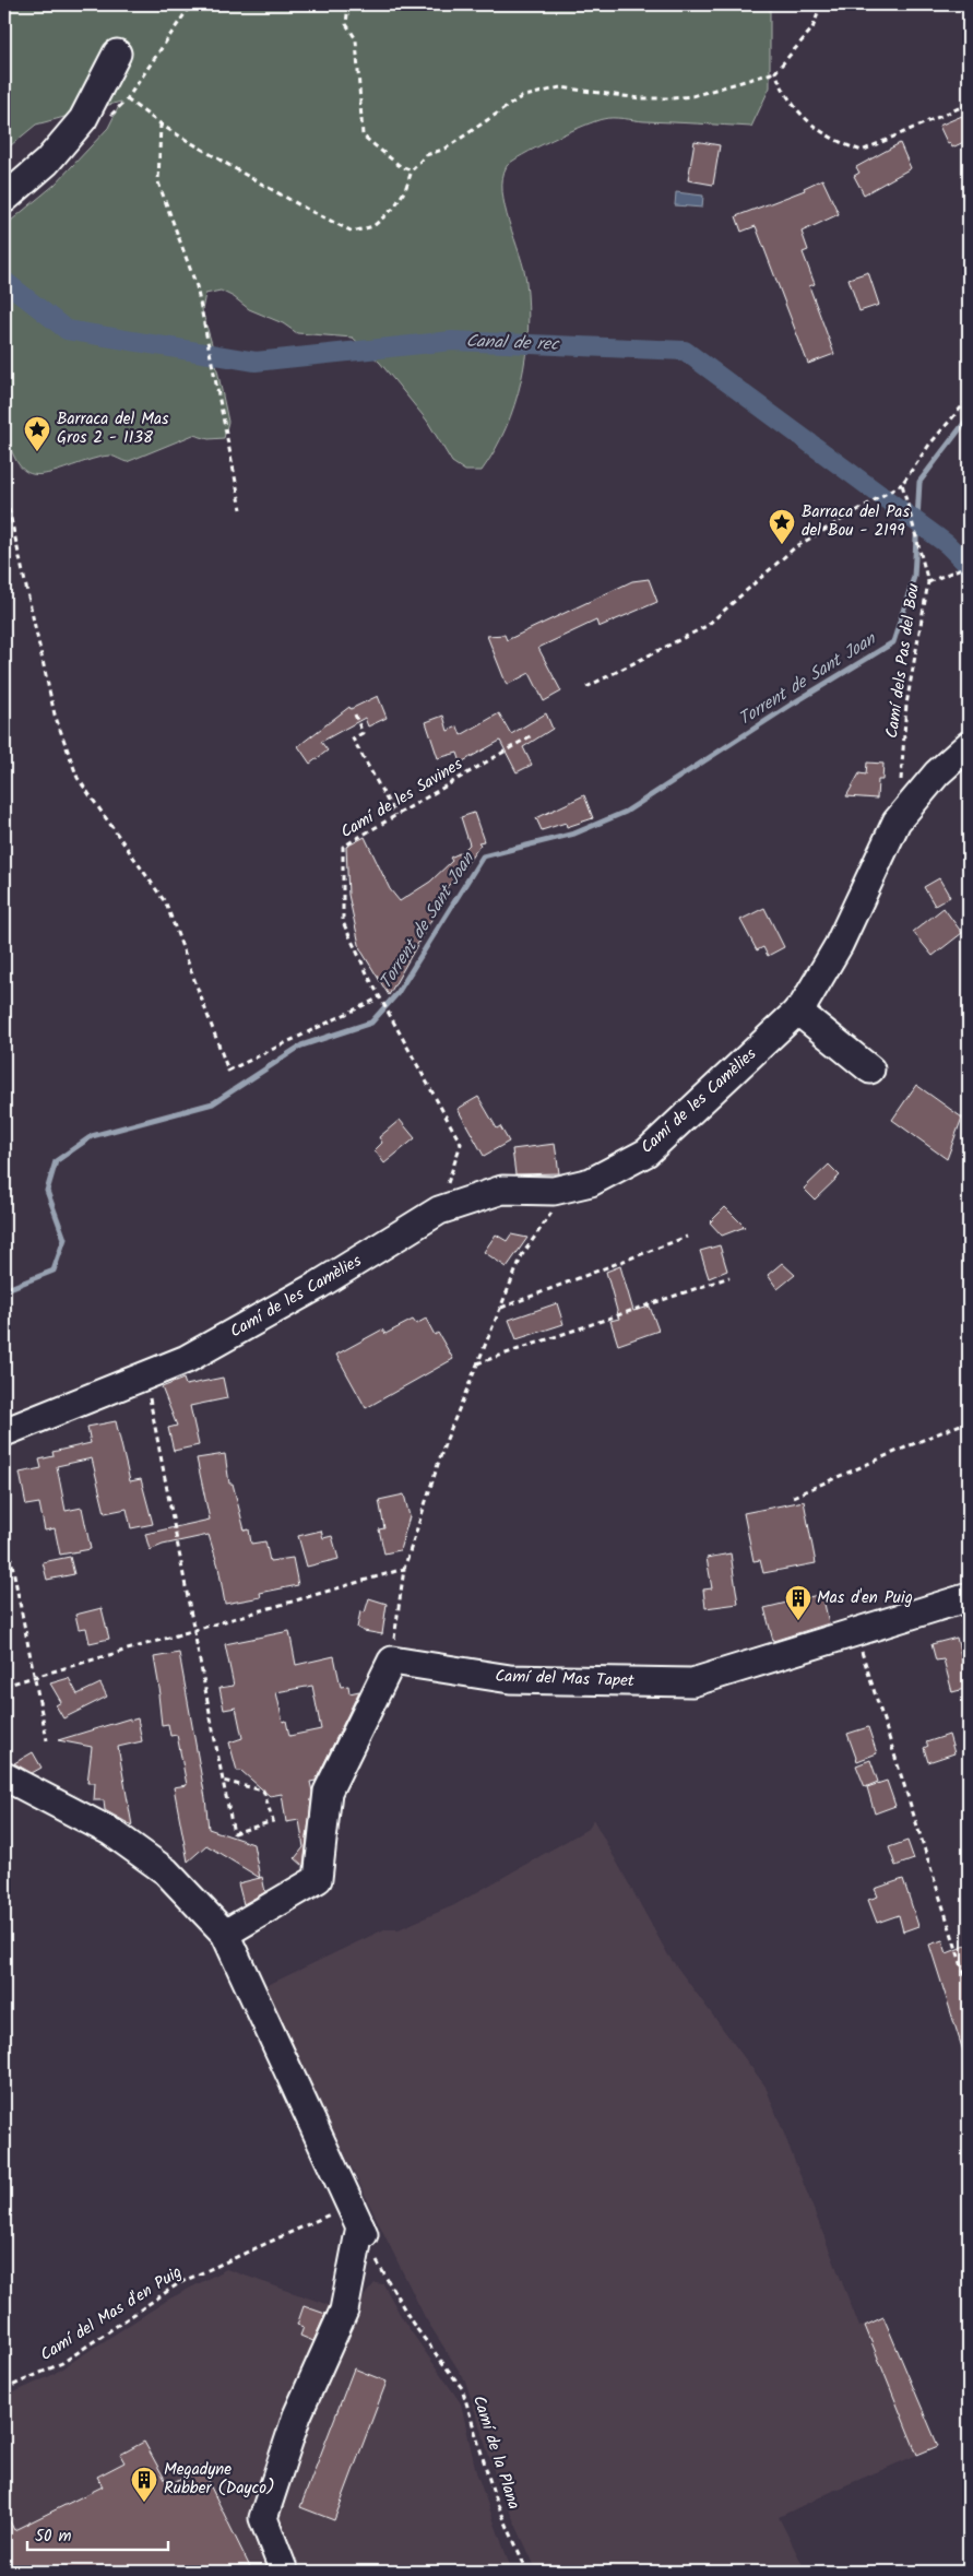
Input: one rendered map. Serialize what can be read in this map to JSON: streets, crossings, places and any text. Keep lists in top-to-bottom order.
{
  "streets": {
    "street": ["Camí de les Camèlies", "Camí del Mas Tapet"],
    "path": [
      "Camí dels Pas del Bou",
      "Camí de les Savines",
      "Camí del Mas d'en Puig",
      "Camí de la Plana"
    ]
  },
  "crossings": [
    ["Camí de les Savines", "Camí de les Camèlies"],
    ["Camí del Mas d'en Puig", "Camí de la Plana"]
  ],
  "water": ["Canal de rec", "Torrent de Sant Joan"],
  "places": {
    "place": ["Barraca del Mas Gros 2 - 1138", "Barraca del Pas del Bou - 2199"],
    "building": ["Mas d'en Puig", "Megadyne Rubber (Dayco)"]
  },
  "scale_bar": "50 m"
}
